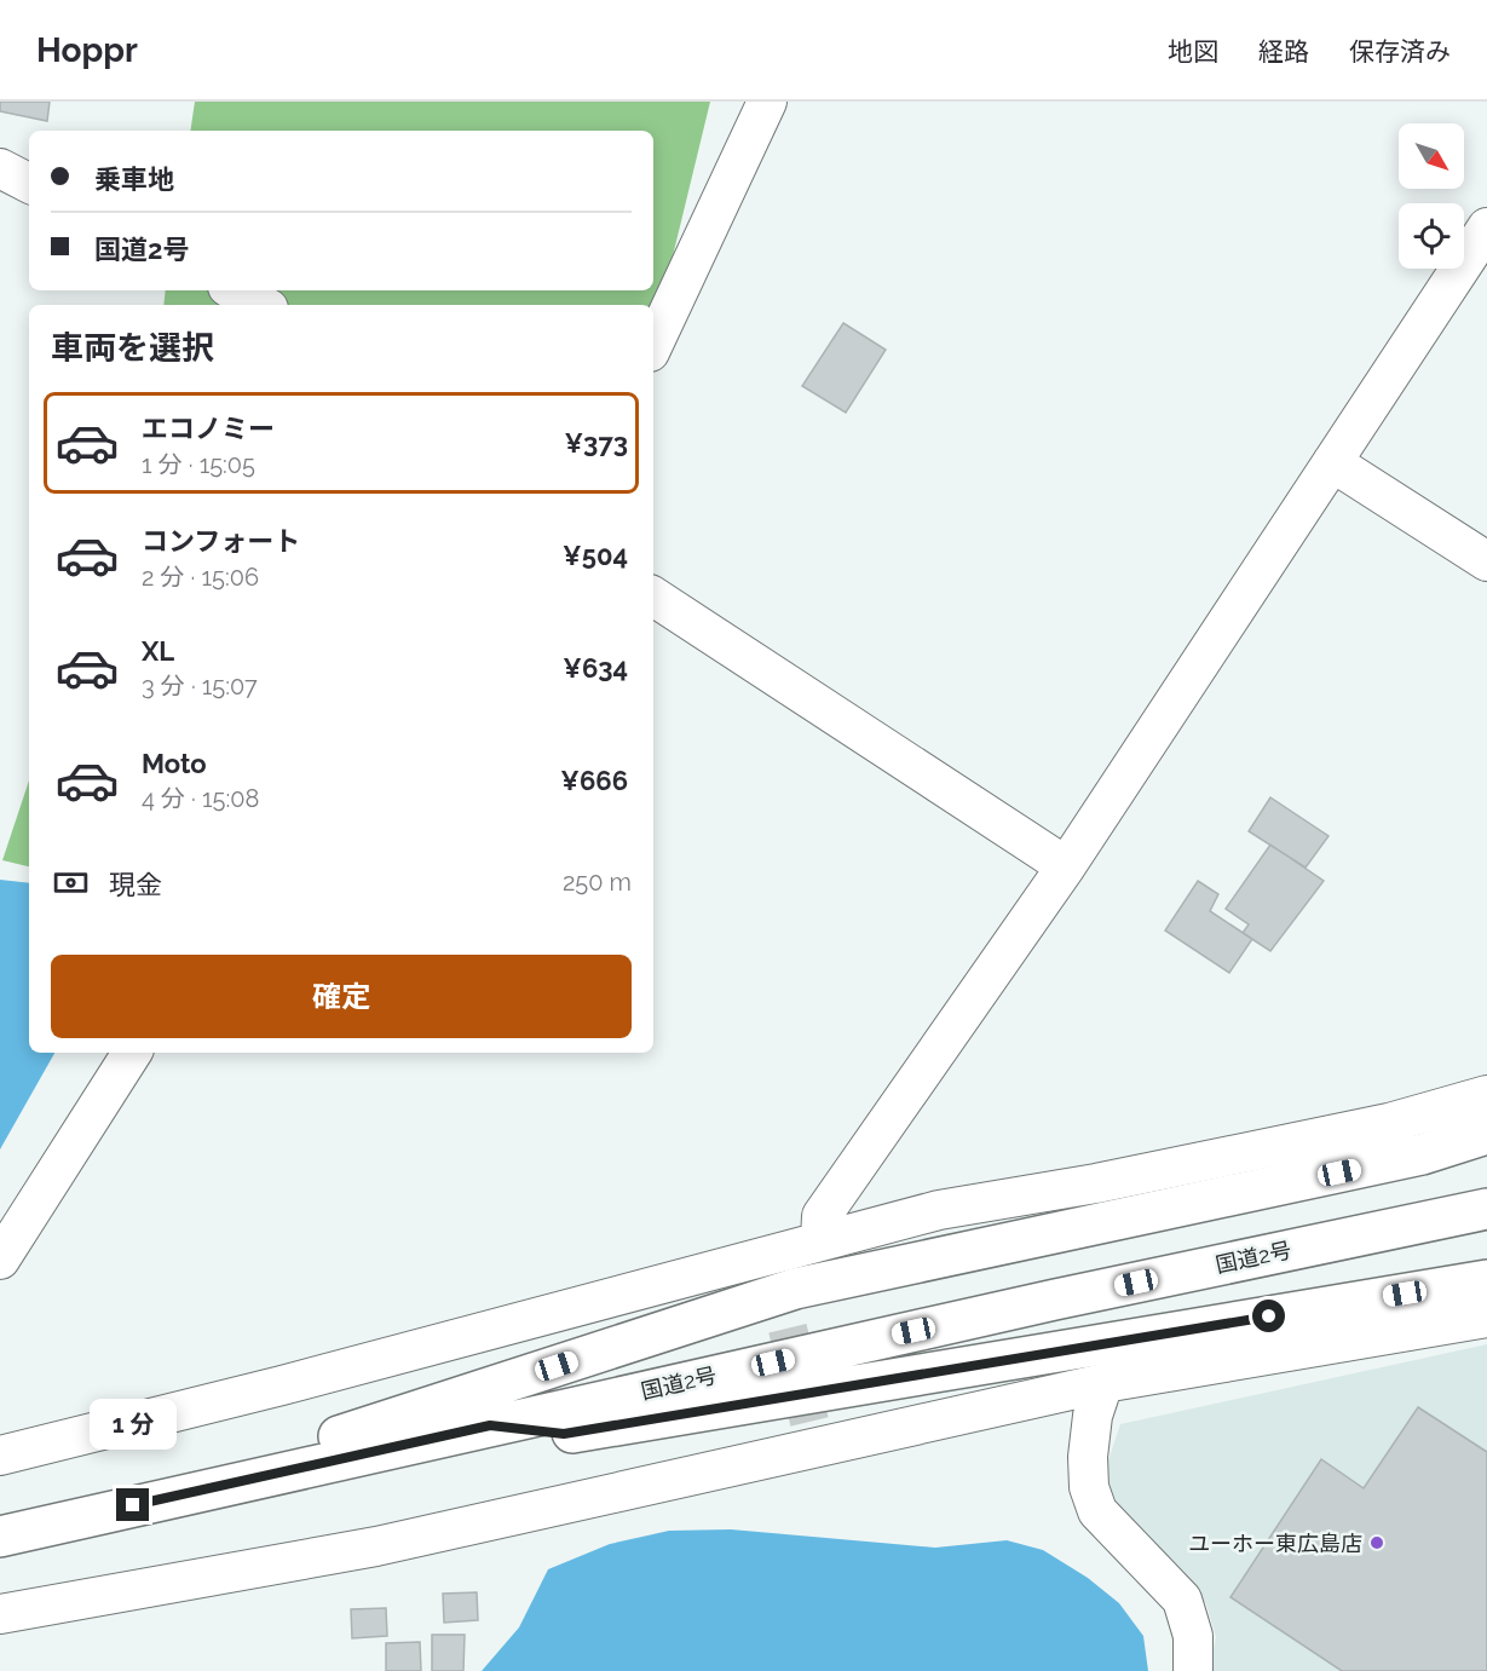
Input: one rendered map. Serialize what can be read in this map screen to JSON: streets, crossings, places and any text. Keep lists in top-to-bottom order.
{
  "streets": {
    "highway": ["国道2号"]
  },
  "places": ["ユーホー東広島店"],
  "north": "bottom right",
  "page": {
    "header": "Hoppr",
    "nav": ["地図", "経路", "保存済み"],
    "banner": ["乗車地", "国道2号"],
    "heading": "車両を選択",
    "list": [
      {
        "name": "エコノミー",
        "note": "1 分 · 15:05",
        "value": "¥373"
      },
      {
        "name": "コンフォート",
        "note": "2 分 · 15:06",
        "value": "¥504"
      },
      {
        "name": "XL",
        "note": "3 分 · 15:07",
        "value": "¥634"
      },
      {
        "name": "Moto",
        "note": "4 分 · 15:08",
        "value": "¥666"
      }
    ],
    "pay": ["現金", "250 m"],
    "buttons": "確定",
    "bubble": "1 分"
  }
}
